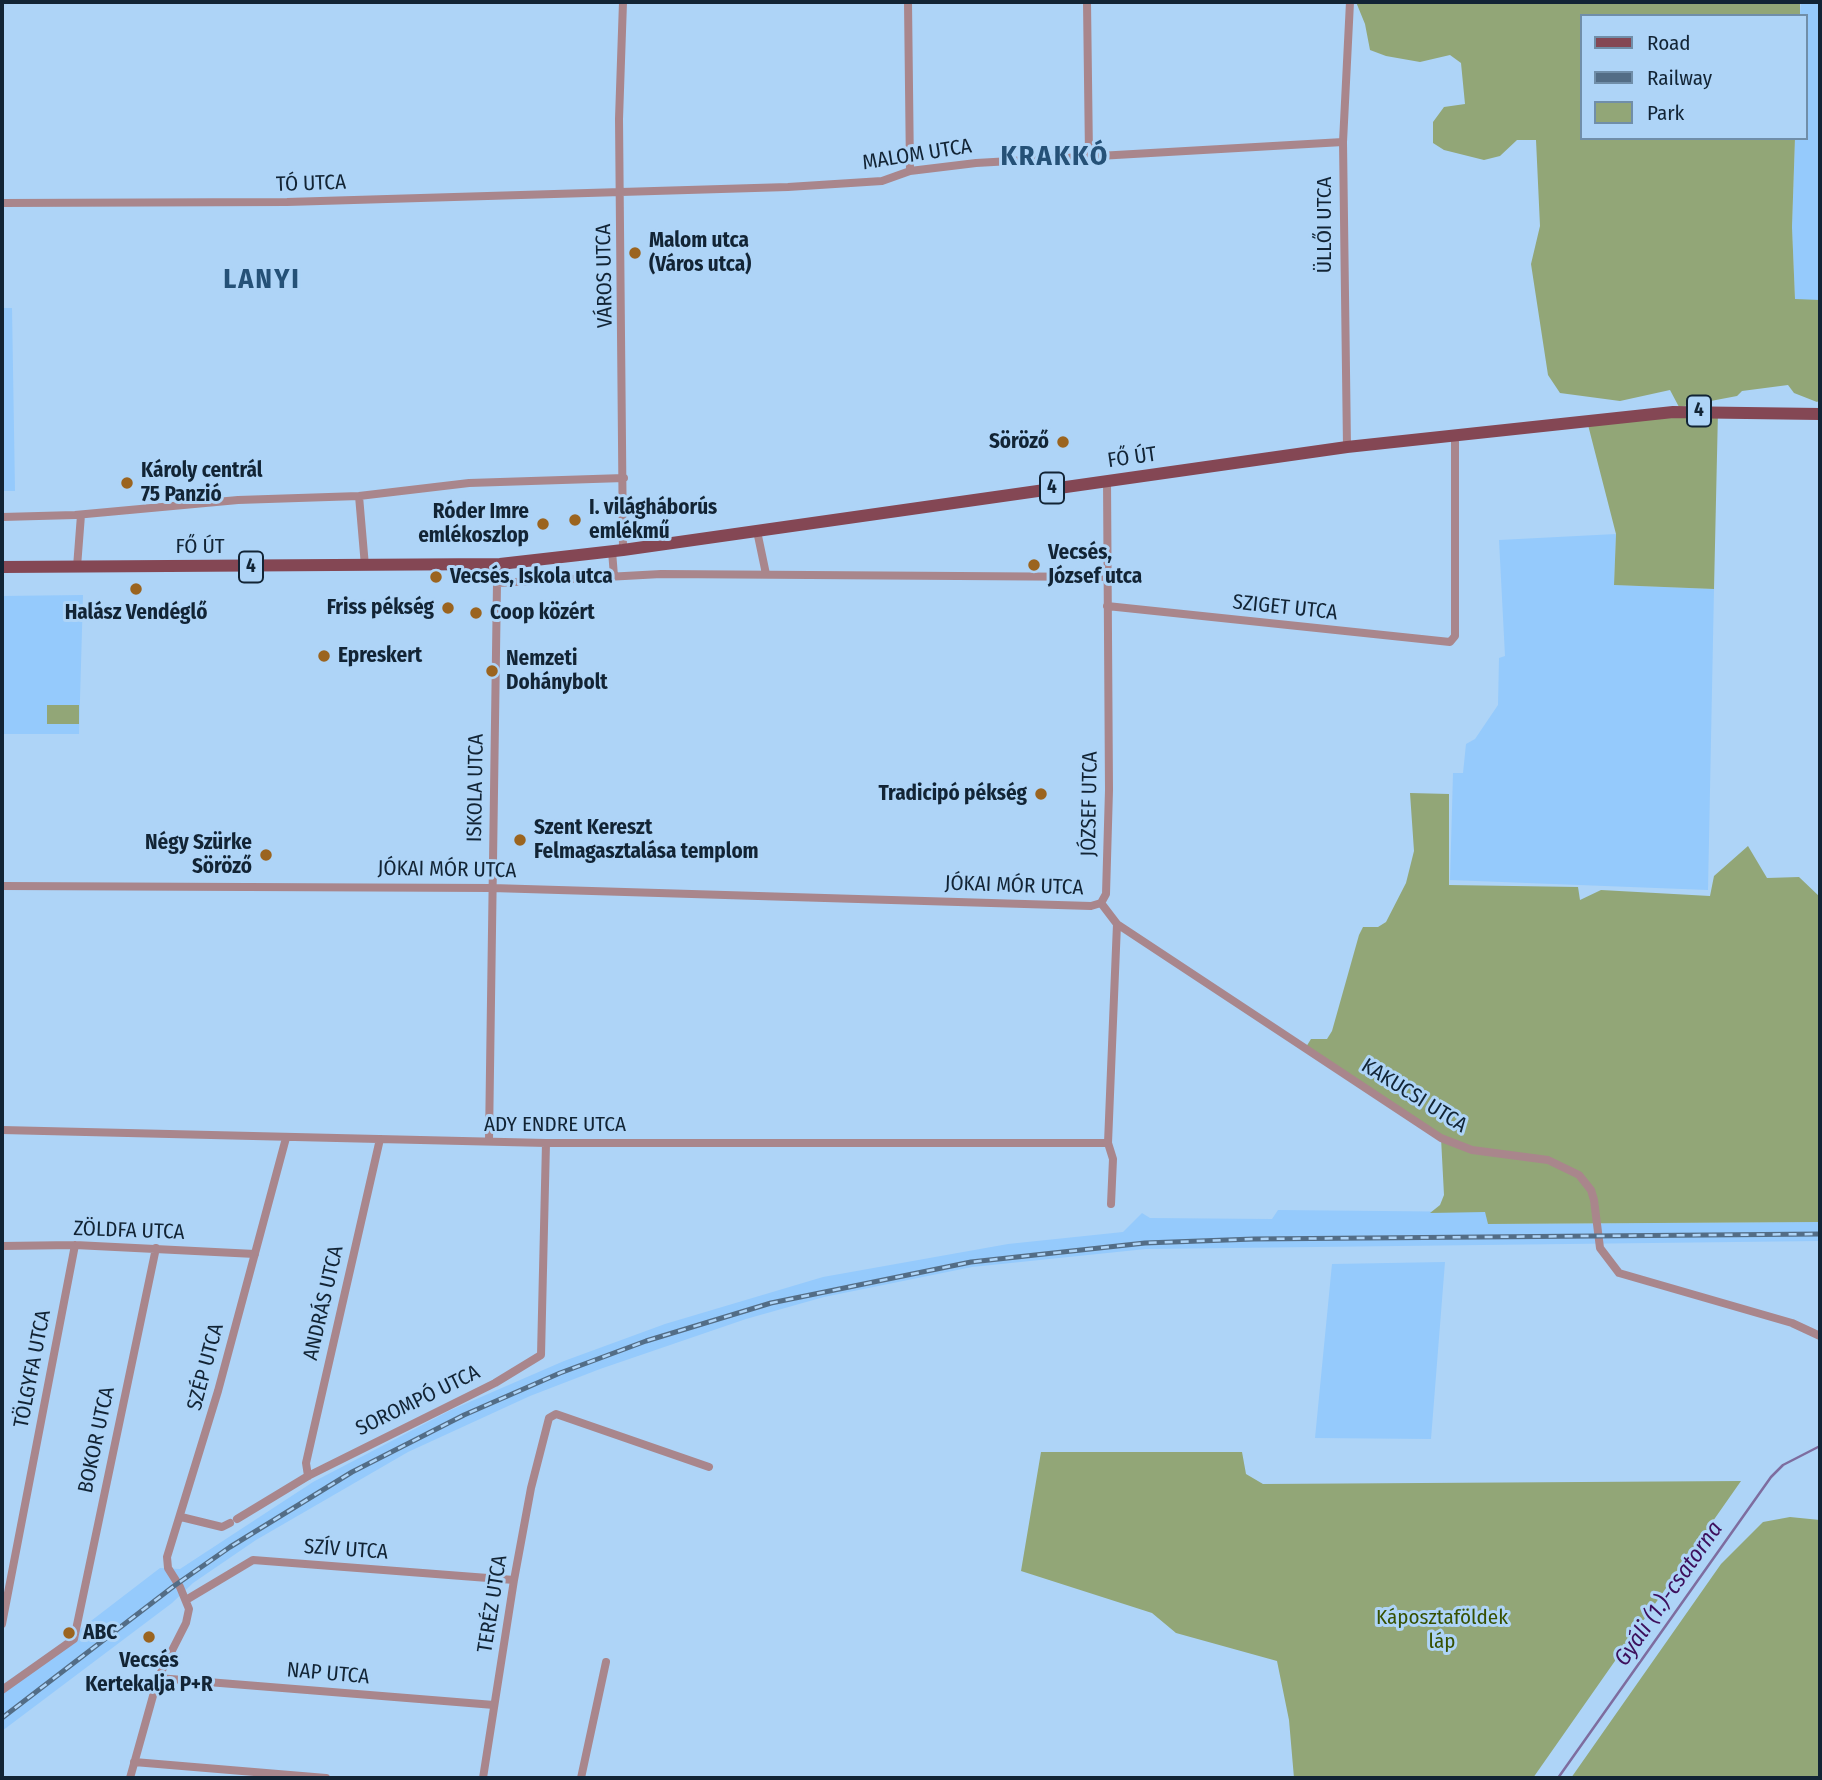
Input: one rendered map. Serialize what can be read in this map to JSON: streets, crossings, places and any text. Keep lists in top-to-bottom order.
{
  "streets": {
    "main road": ["4", "FŐ ÚT"],
    "street": [
      "MALOM UTCA",
      "TÓ UTCA",
      "ÜLLŐI UTCA",
      "VÁROS UTCA",
      "SZIGET UTCA",
      "ISKOLA UTCA",
      "JÓZSEF UTCA",
      "JÓKAI MÓR UTCA",
      "KAKUCSI UTCA",
      "ADY ENDRE UTCA",
      "ZÖLDFA UTCA",
      "ANDRÁS UTCA",
      "SZÉP UTCA",
      "TÖLGYFA UTCA",
      "SOROMPÓ UTCA",
      "BOKOR UTCA",
      "SZÍV UTCA",
      "TERÉZ UTCA",
      "NAP UTCA"
    ]
  },
  "crossings": [
    ["MALOM UTCA", "TÓ UTCA"],
    ["MALOM UTCA", "ÜLLŐI UTCA"],
    ["MALOM UTCA", "VÁROS UTCA"],
    ["TÓ UTCA", "VÁROS UTCA"],
    ["ÜLLŐI UTCA", "FŐ ÚT"],
    ["VÁROS UTCA", "FŐ ÚT"],
    ["FŐ ÚT", "SZIGET UTCA"],
    ["FŐ ÚT", "ISKOLA UTCA"],
    ["FŐ ÚT", "JÓZSEF UTCA"],
    ["SZIGET UTCA", "JÓZSEF UTCA"],
    ["ISKOLA UTCA", "JÓKAI MÓR UTCA"],
    ["ISKOLA UTCA", "ADY ENDRE UTCA"],
    ["JÓZSEF UTCA", "JÓKAI MÓR UTCA"],
    ["ADY ENDRE UTCA", "ANDRÁS UTCA"],
    ["ADY ENDRE UTCA", "SZÉP UTCA"],
    ["ADY ENDRE UTCA", "SOROMPÓ UTCA"],
    ["ZÖLDFA UTCA", "SZÉP UTCA"],
    ["ZÖLDFA UTCA", "TÖLGYFA UTCA"],
    ["ZÖLDFA UTCA", "BOKOR UTCA"],
    ["ANDRÁS UTCA", "SOROMPÓ UTCA"],
    ["SZÉP UTCA", "SOROMPÓ UTCA"],
    ["SZÉP UTCA", "SZÍV UTCA"],
    ["SZÍV UTCA", "TERÉZ UTCA"],
    ["TERÉZ UTCA", "NAP UTCA"]
  ],
  "districts": ["KRAKKÓ", "LANYI"],
  "water": ["Gyáli (1.)-csatorna"],
  "parks": ["Káposztaföldek láp"],
  "places": [
    "Malom utca (Város utca)",
    "Söröző",
    "Károly centrál 75 Panzió",
    "I. világháborús emlékmű",
    "Róder Imre emlékoszlop",
    "Vecsés, József utca",
    "Vecsés, Iskola utca",
    "Halász Vendéglő",
    "Friss pékség",
    "Coop közért",
    "Epreskert",
    "Nemzeti Dohánybolt",
    "Tradicipó pékség",
    "Szent Kereszt Felmagasztalása templom",
    "Négy Szürke Söröző",
    "ABC",
    "Vecsés Kertekalja P+R"
  ],
  "legend": ["Road", "Railway", "Park"]
}
